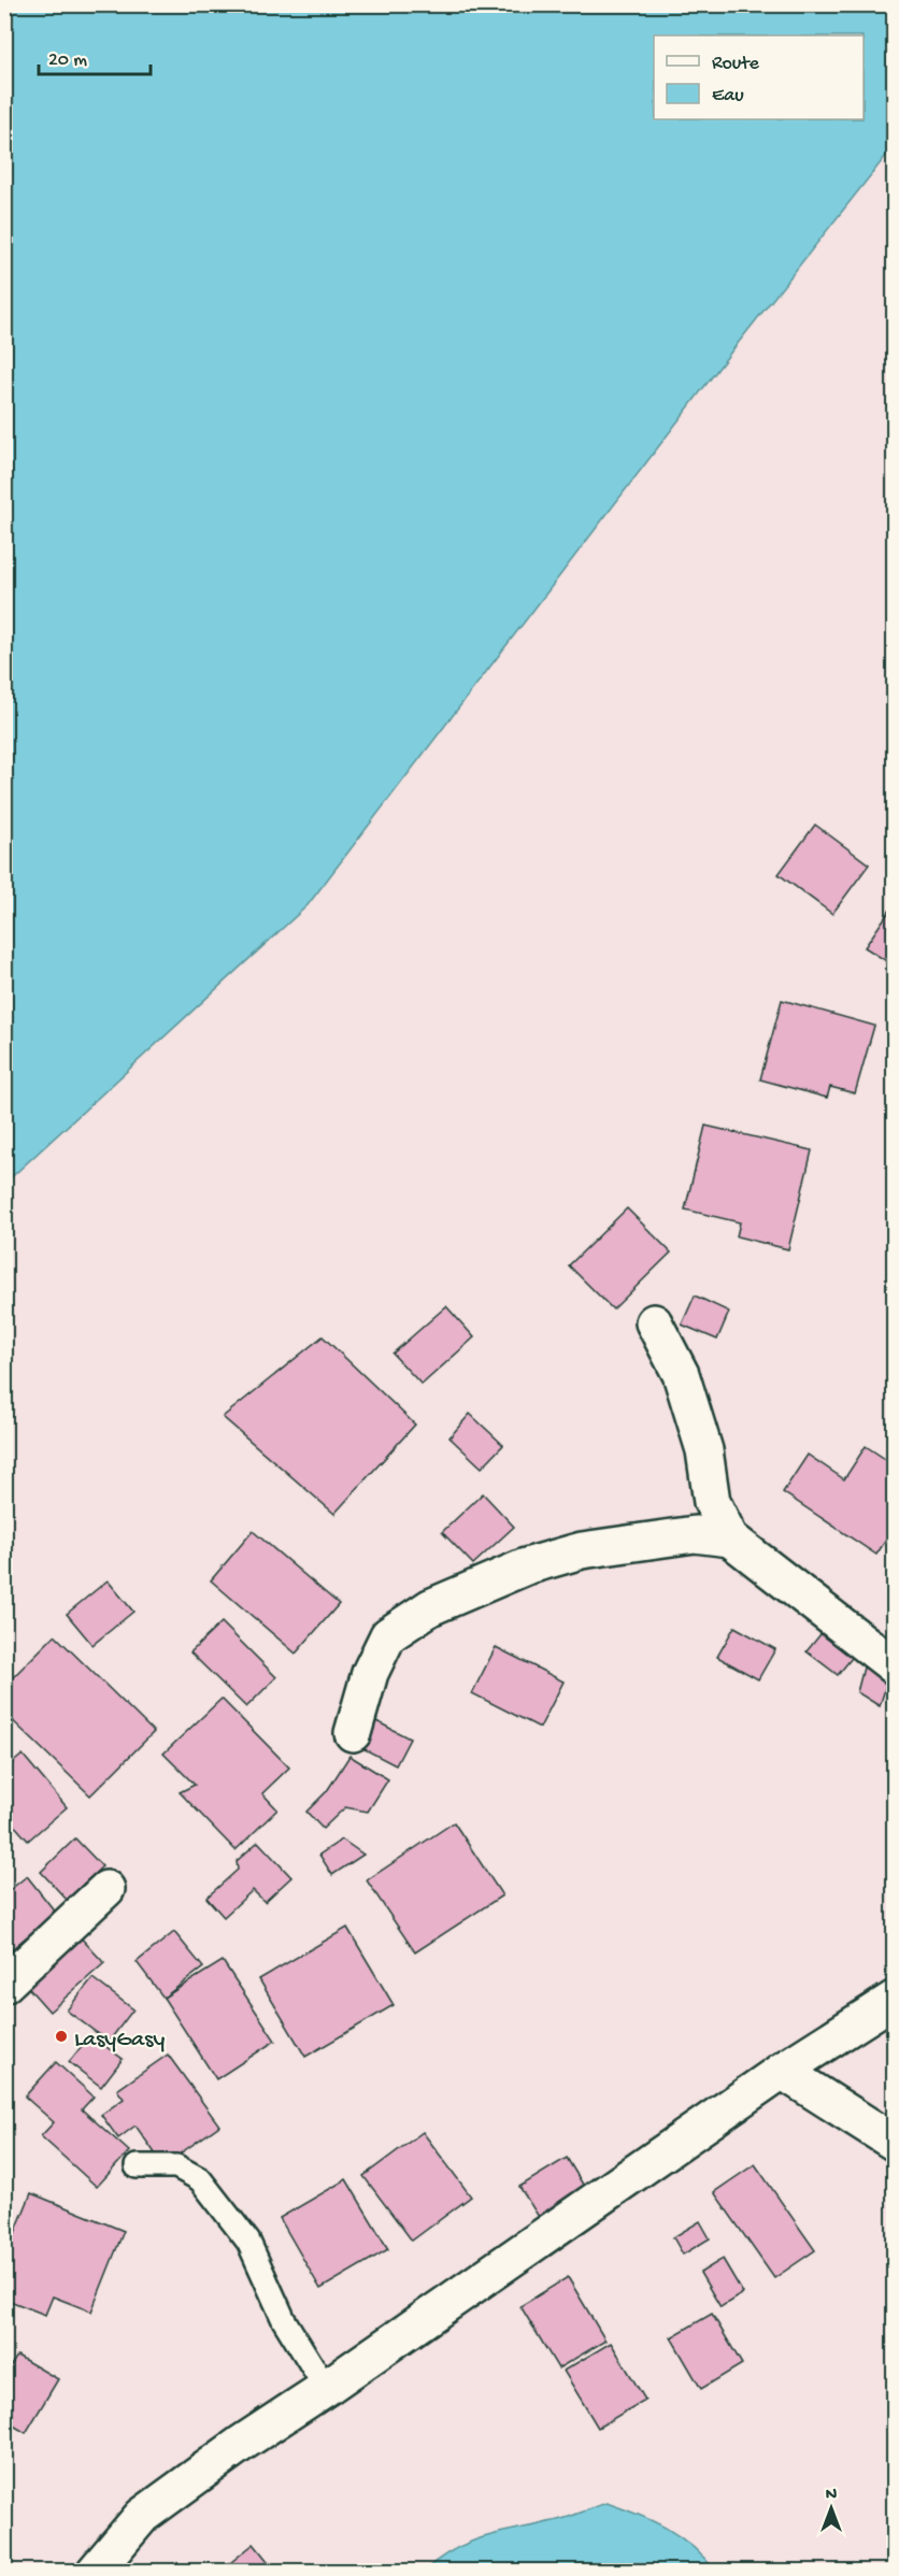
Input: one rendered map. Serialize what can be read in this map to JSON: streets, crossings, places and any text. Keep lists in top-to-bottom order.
{
  "places": ["LasyGasy"],
  "legend": ["Route", "Eau"],
  "scale_bar": "20 m",
  "north": "top"
}
